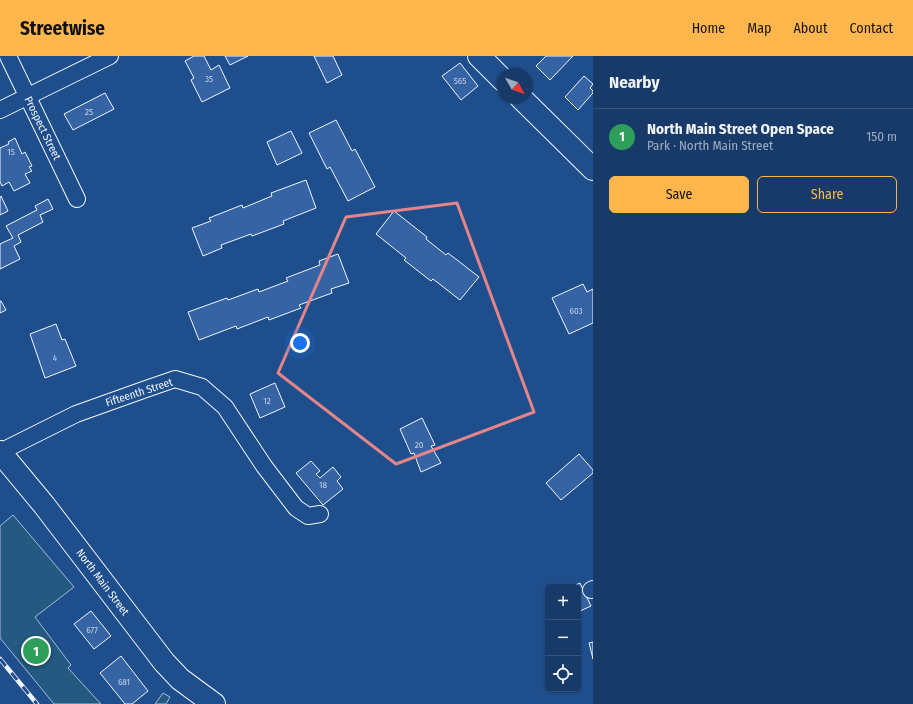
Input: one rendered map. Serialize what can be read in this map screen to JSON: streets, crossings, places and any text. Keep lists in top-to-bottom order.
{
  "streets": {
    "main road": ["North Main Street"],
    "street": ["Prospect Street", "Fifteenth Street"]
  },
  "crossings": [
    ["Fifteenth Street", "North Main Street"]
  ],
  "house_numbers": [
    "35",
    "565",
    "25",
    "15",
    "603",
    "4",
    "12",
    "20",
    "18",
    "677",
    "681"
  ],
  "north": "bottom right",
  "page": {
    "header": "Streetwise",
    "nav": [
      "Home",
      "Map",
      "About",
      "Contact"
    ],
    "heading": "Nearby",
    "list": [
      {
        "mark": "1",
        "name": "North Main Street Open Space",
        "note": "Park · North Main Street",
        "value": "150 m"
      }
    ],
    "buttons": ["Save", "Share"],
    "map_buttons": ["+", "−"],
    "pins": "1"
  }
}
